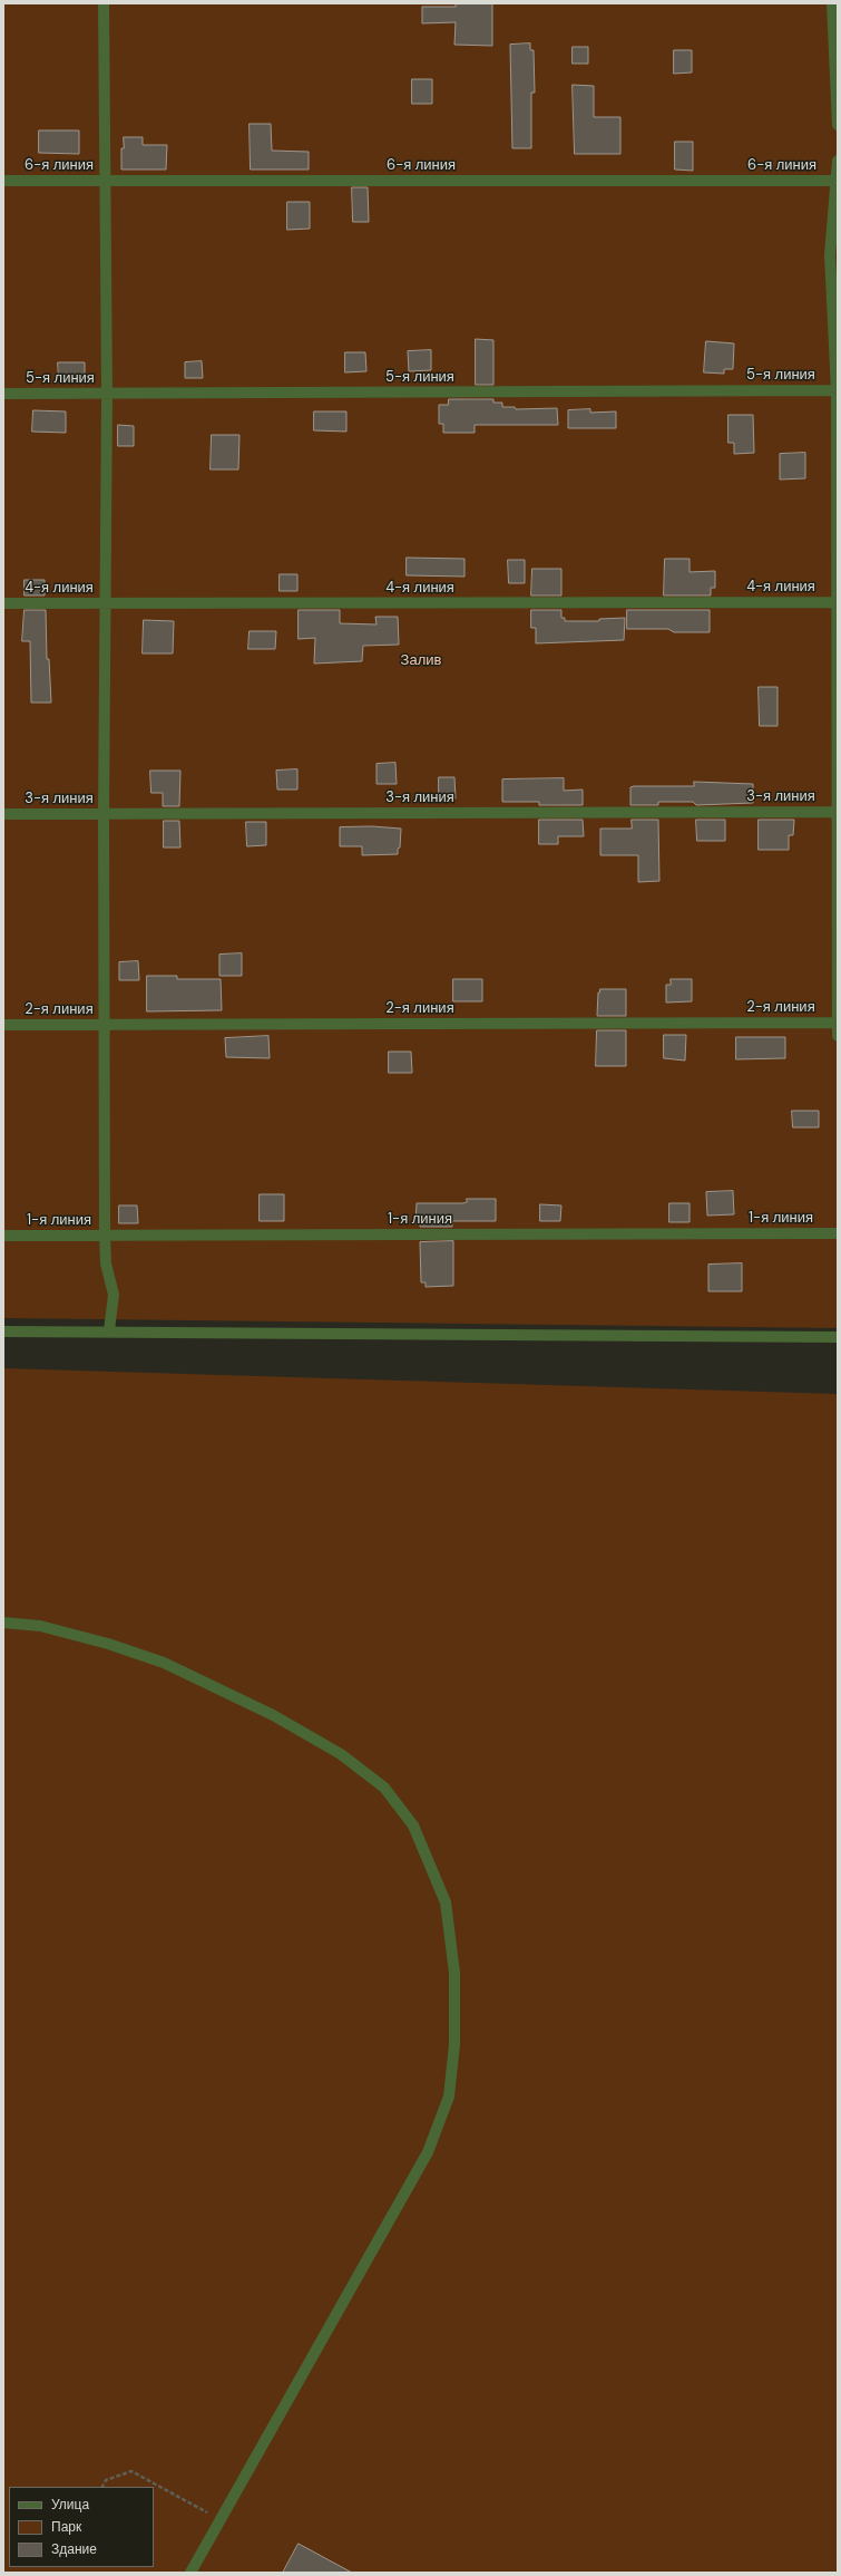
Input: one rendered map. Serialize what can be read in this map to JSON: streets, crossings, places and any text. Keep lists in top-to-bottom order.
{
  "streets": {
    "street": [
      "6-я линия",
      "5-я линия",
      "4-я линия",
      "3-я линия",
      "2-я линия",
      "1-я линия"
    ]
  },
  "parks": ["Залив"],
  "legend": ["Улица", "Парк", "Здание"]
}
